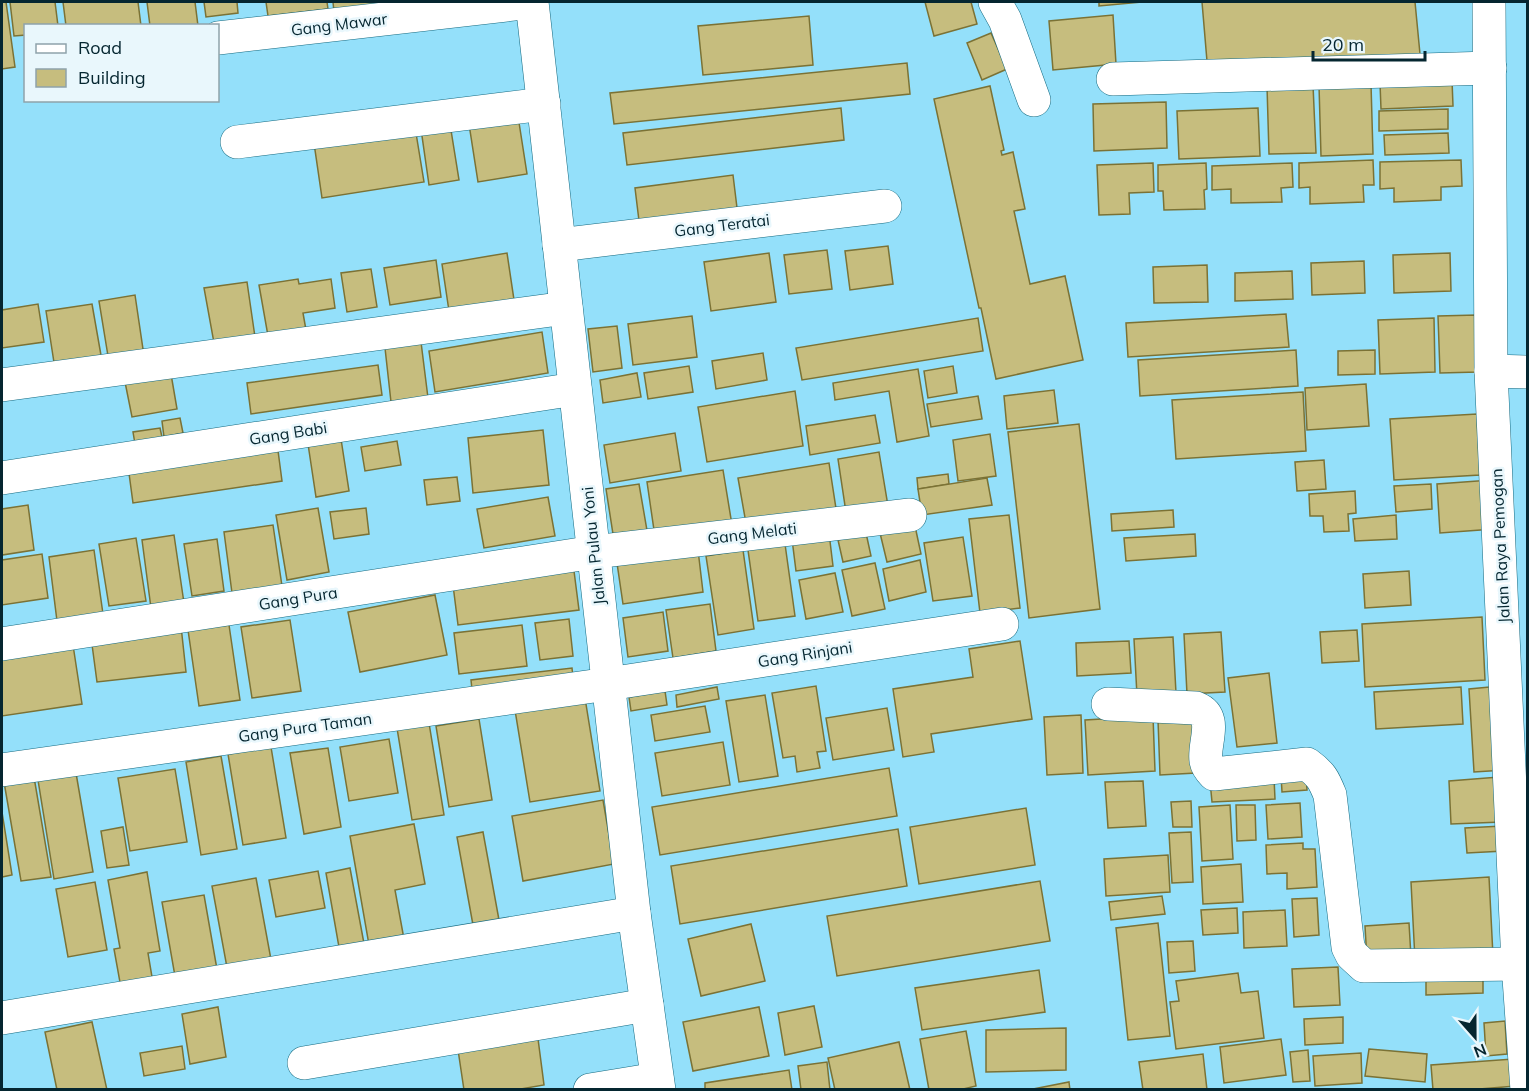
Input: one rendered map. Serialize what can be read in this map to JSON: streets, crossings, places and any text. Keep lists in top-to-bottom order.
{
  "streets": {
    "street": [
      "Gang Mawar",
      "Gang Teratai",
      "Gang Babi",
      "Gang Melati",
      "Jalan Pulau Yoni",
      "Jalan Raya Pemogan",
      "Gang Pura",
      "Gang Rinjani",
      "Gang Pura Taman"
    ]
  },
  "crossings": [
    ["Gang Mawar", "Jalan Pulau Yoni"],
    ["Gang Teratai", "Jalan Pulau Yoni"],
    ["Gang Babi", "Jalan Pulau Yoni"],
    ["Gang Melati", "Jalan Pulau Yoni"],
    ["Gang Melati", "Gang Pura"],
    ["Jalan Pulau Yoni", "Gang Pura"],
    ["Jalan Pulau Yoni", "Gang Rinjani"],
    ["Jalan Pulau Yoni", "Gang Pura Taman"],
    ["Gang Rinjani", "Gang Pura Taman"]
  ],
  "legend": ["Road", "Building"],
  "scale_bar": "20 m",
  "north": "bottom"
}
